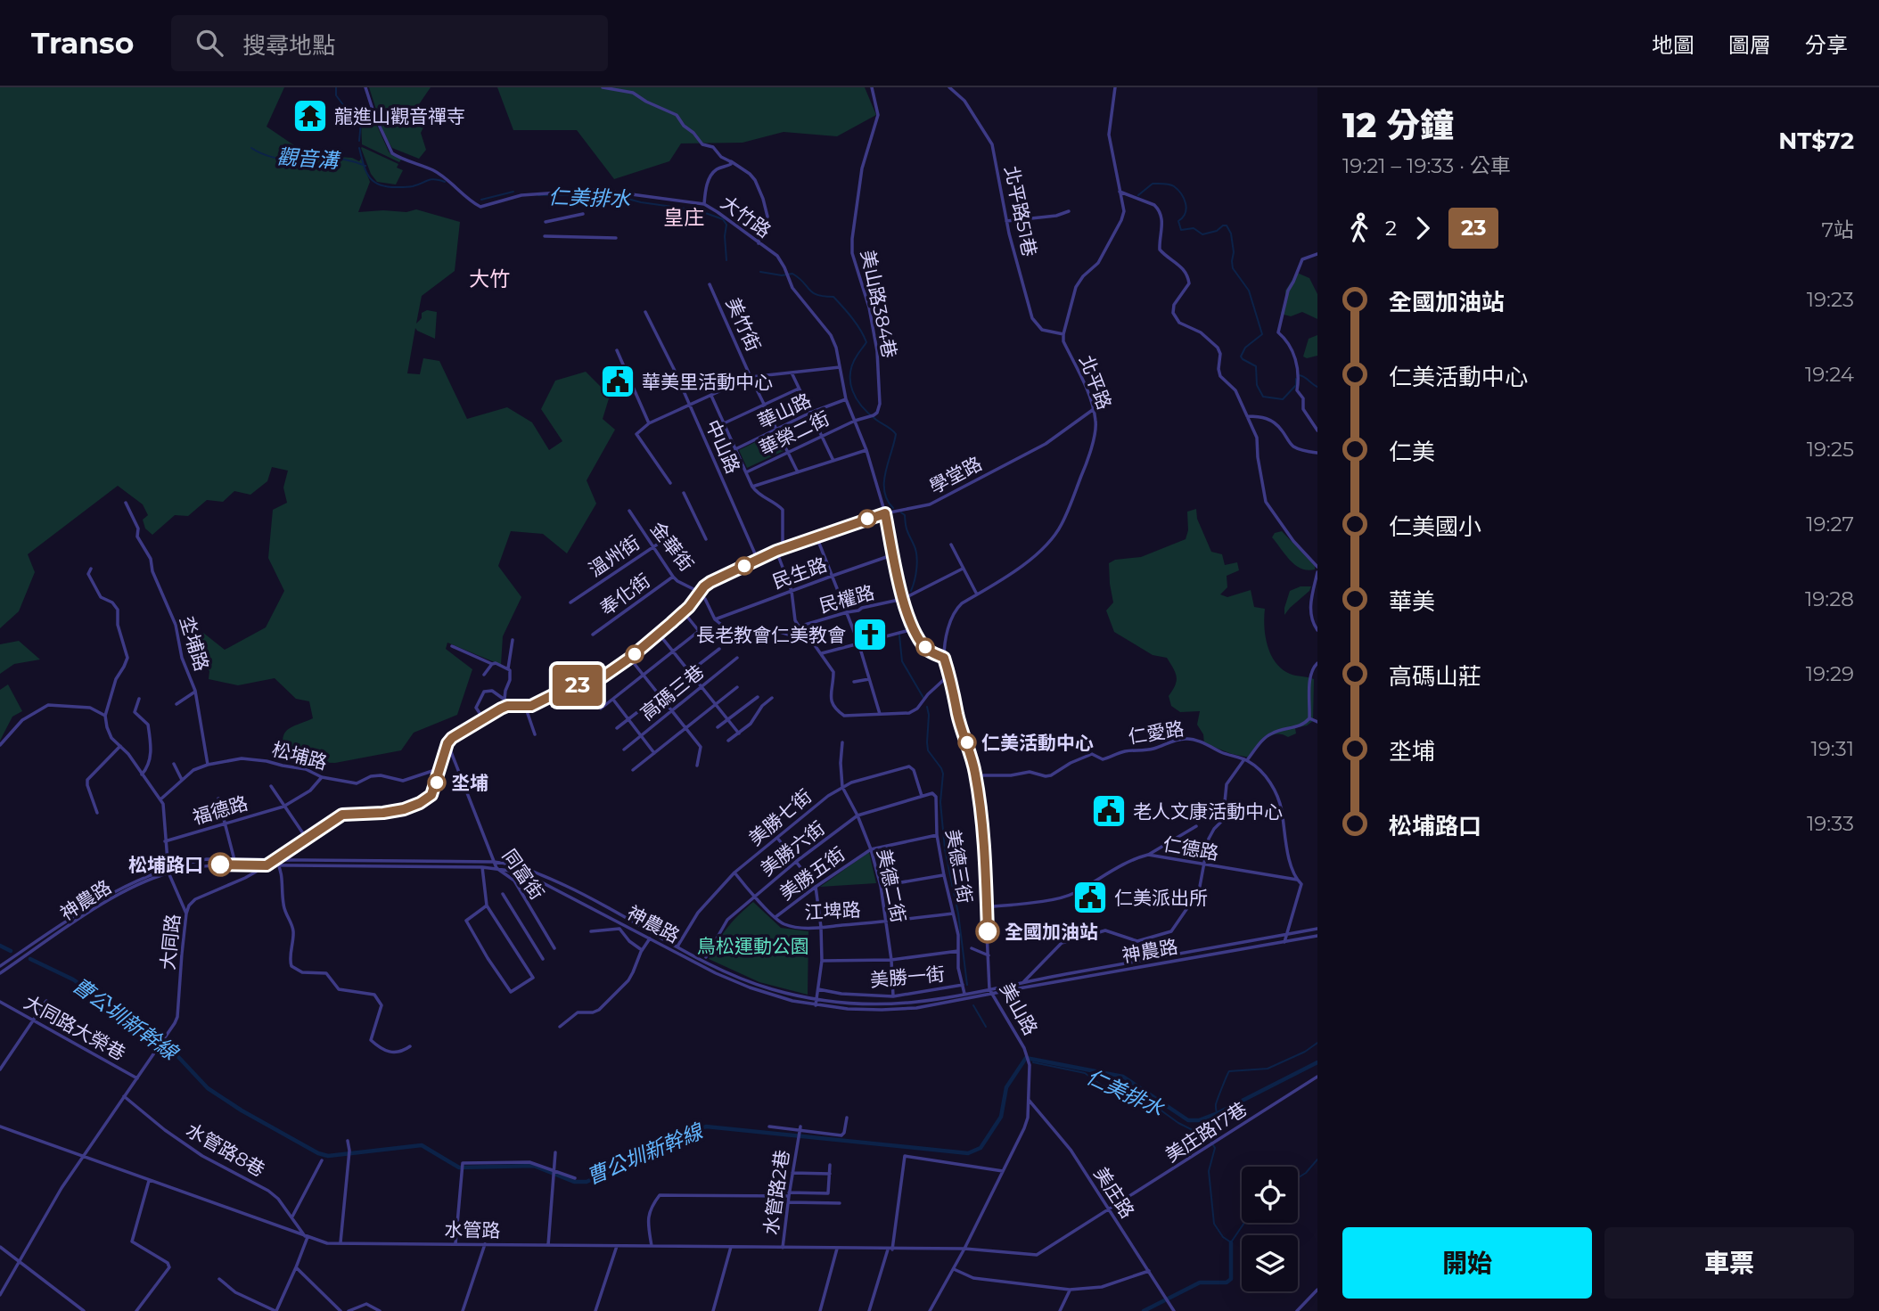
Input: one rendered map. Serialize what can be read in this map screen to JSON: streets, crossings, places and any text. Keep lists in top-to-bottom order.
{
  "streets": {
    "street": [
      "北平路51巷",
      "大竹路",
      "美山路384巷",
      "美竹街",
      "北平路",
      "華山路",
      "華榮二街",
      "中山路",
      "學堂路",
      "金華街",
      "溫州街",
      "民生路",
      "奉化街",
      "民權路",
      "坔埔路",
      "高碼三巷",
      "仁愛路",
      "松埔路",
      "福德路",
      "美勝七街",
      "美勝六街",
      "仁德路",
      "美德三街",
      "美勝五街",
      "同富街",
      "美德二街",
      "神農路",
      "江埤路",
      "大同路",
      "美勝一街",
      "美山路",
      "大同路大榮巷",
      "美庄路17巷",
      "水管路8巷",
      "水管路2巷",
      "美庄路",
      "水管路"
    ]
  },
  "crossings": [
    ["北平路51巷", "北平路"],
    ["大竹路", "華山路"],
    ["大竹路", "華榮二街"],
    ["大竹路", "學堂路"],
    ["美山路384巷", "華榮二街"],
    ["美竹街", "華山路"],
    ["美竹街", "華榮二街"],
    ["北平路", "學堂路"],
    ["北平路", "美山路"],
    ["中山路", "學堂路"],
    ["學堂路", "金華街"],
    ["金華街", "溫州街"],
    ["金華街", "奉化街"],
    ["坔埔路", "松埔路"],
    ["仁愛路", "仁德路"],
    ["仁愛路", "美山路"],
    ["松埔路", "福德路"],
    ["松埔路", "大同路"],
    ["美勝七街", "美勝六街"],
    ["美勝七街", "美德三街"],
    ["美勝七街", "美德二街"],
    ["美勝七街", "神農路"],
    ["美勝七街", "江埤路"],
    ["美勝六街", "美德三街"],
    ["美勝六街", "美德二街"],
    ["美勝六街", "江埤路"],
    ["仁德路", "美山路"],
    ["美德三街", "美勝五街"],
    ["美德三街", "神農路"],
    ["美德三街", "江埤路"],
    ["美德三街", "美勝一街"],
    ["美勝五街", "美德二街"],
    ["美勝五街", "江埤路"],
    ["同富街", "神農路"],
    ["同富街", "大同路"],
    ["美德二街", "江埤路"],
    ["美德二街", "美勝一街"],
    ["神農路", "大同路"],
    ["神農路", "美山路"],
    ["大同路", "大同路大榮巷"],
    ["美山路", "美庄路17巷"],
    ["美山路", "美庄路"],
    ["美山路", "水管路"],
    ["美庄路17巷", "美庄路"],
    ["美庄路17巷", "水管路"],
    ["水管路8巷", "水管路"],
    ["水管路2巷", "水管路"]
  ],
  "districts": ["皇庄", "大竹"],
  "water": ["觀音溝", "仁美排水", "曹公圳新幹線"],
  "parks": ["鳥松運動公園"],
  "places": {
    "temple": ["龍進山觀音禪寺"],
    "public building": ["華美里活動中心", "老人文康活動中心", "仁美派出所"],
    "church": ["長老教會仁美教會"],
    "other": [
      "仁美活動中心",
      "坔埔",
      "松埔路口",
      "全國加油站"
    ]
  },
  "lines": ["bus line 23"],
  "page": {
    "header": "Transo",
    "search": "搜尋地點",
    "nav": ["地圖", "圖層", "分享"],
    "on_map": "23",
    "heading": ["12 分鐘", "19:21 – 19:33 · 公車", "NT$72"],
    "legs": ["2", "23", "7站"],
    "list": [
      {
        "name": "全國加油站",
        "value": "19:23"
      },
      {
        "name": "仁美活動中心",
        "value": "19:24"
      },
      {
        "name": "仁美",
        "value": "19:25"
      },
      {
        "name": "仁美國小",
        "value": "19:27"
      },
      {
        "name": "華美",
        "value": "19:28"
      },
      {
        "name": "高碼山莊",
        "value": "19:29"
      },
      {
        "name": "坔埔",
        "value": "19:31"
      },
      {
        "name": "松埔路口",
        "value": "19:33"
      }
    ],
    "buttons": ["開始", "車票"]
  }
}
